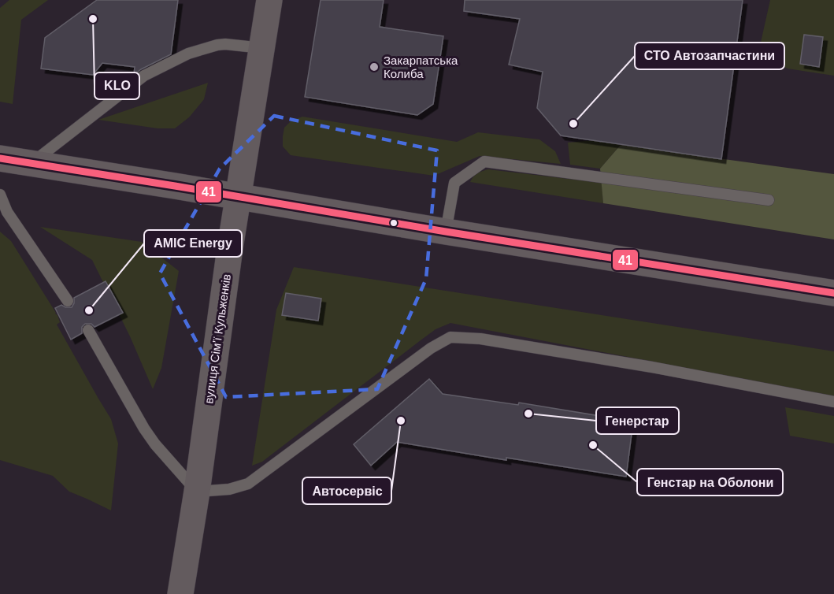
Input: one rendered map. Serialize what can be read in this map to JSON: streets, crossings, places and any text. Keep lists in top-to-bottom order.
{
  "streets": {
    "main road": ["вулиця Сімʼї Кульженків"]
  },
  "places": [
    "KLO",
    "Закарпатська Колиба",
    "СТО Автозапчастини",
    "AMIC Energy",
    "Генерстар",
    "Автосервіс",
    "Генстар на Оболони"
  ],
  "lines": ["transit line 41"]
}
